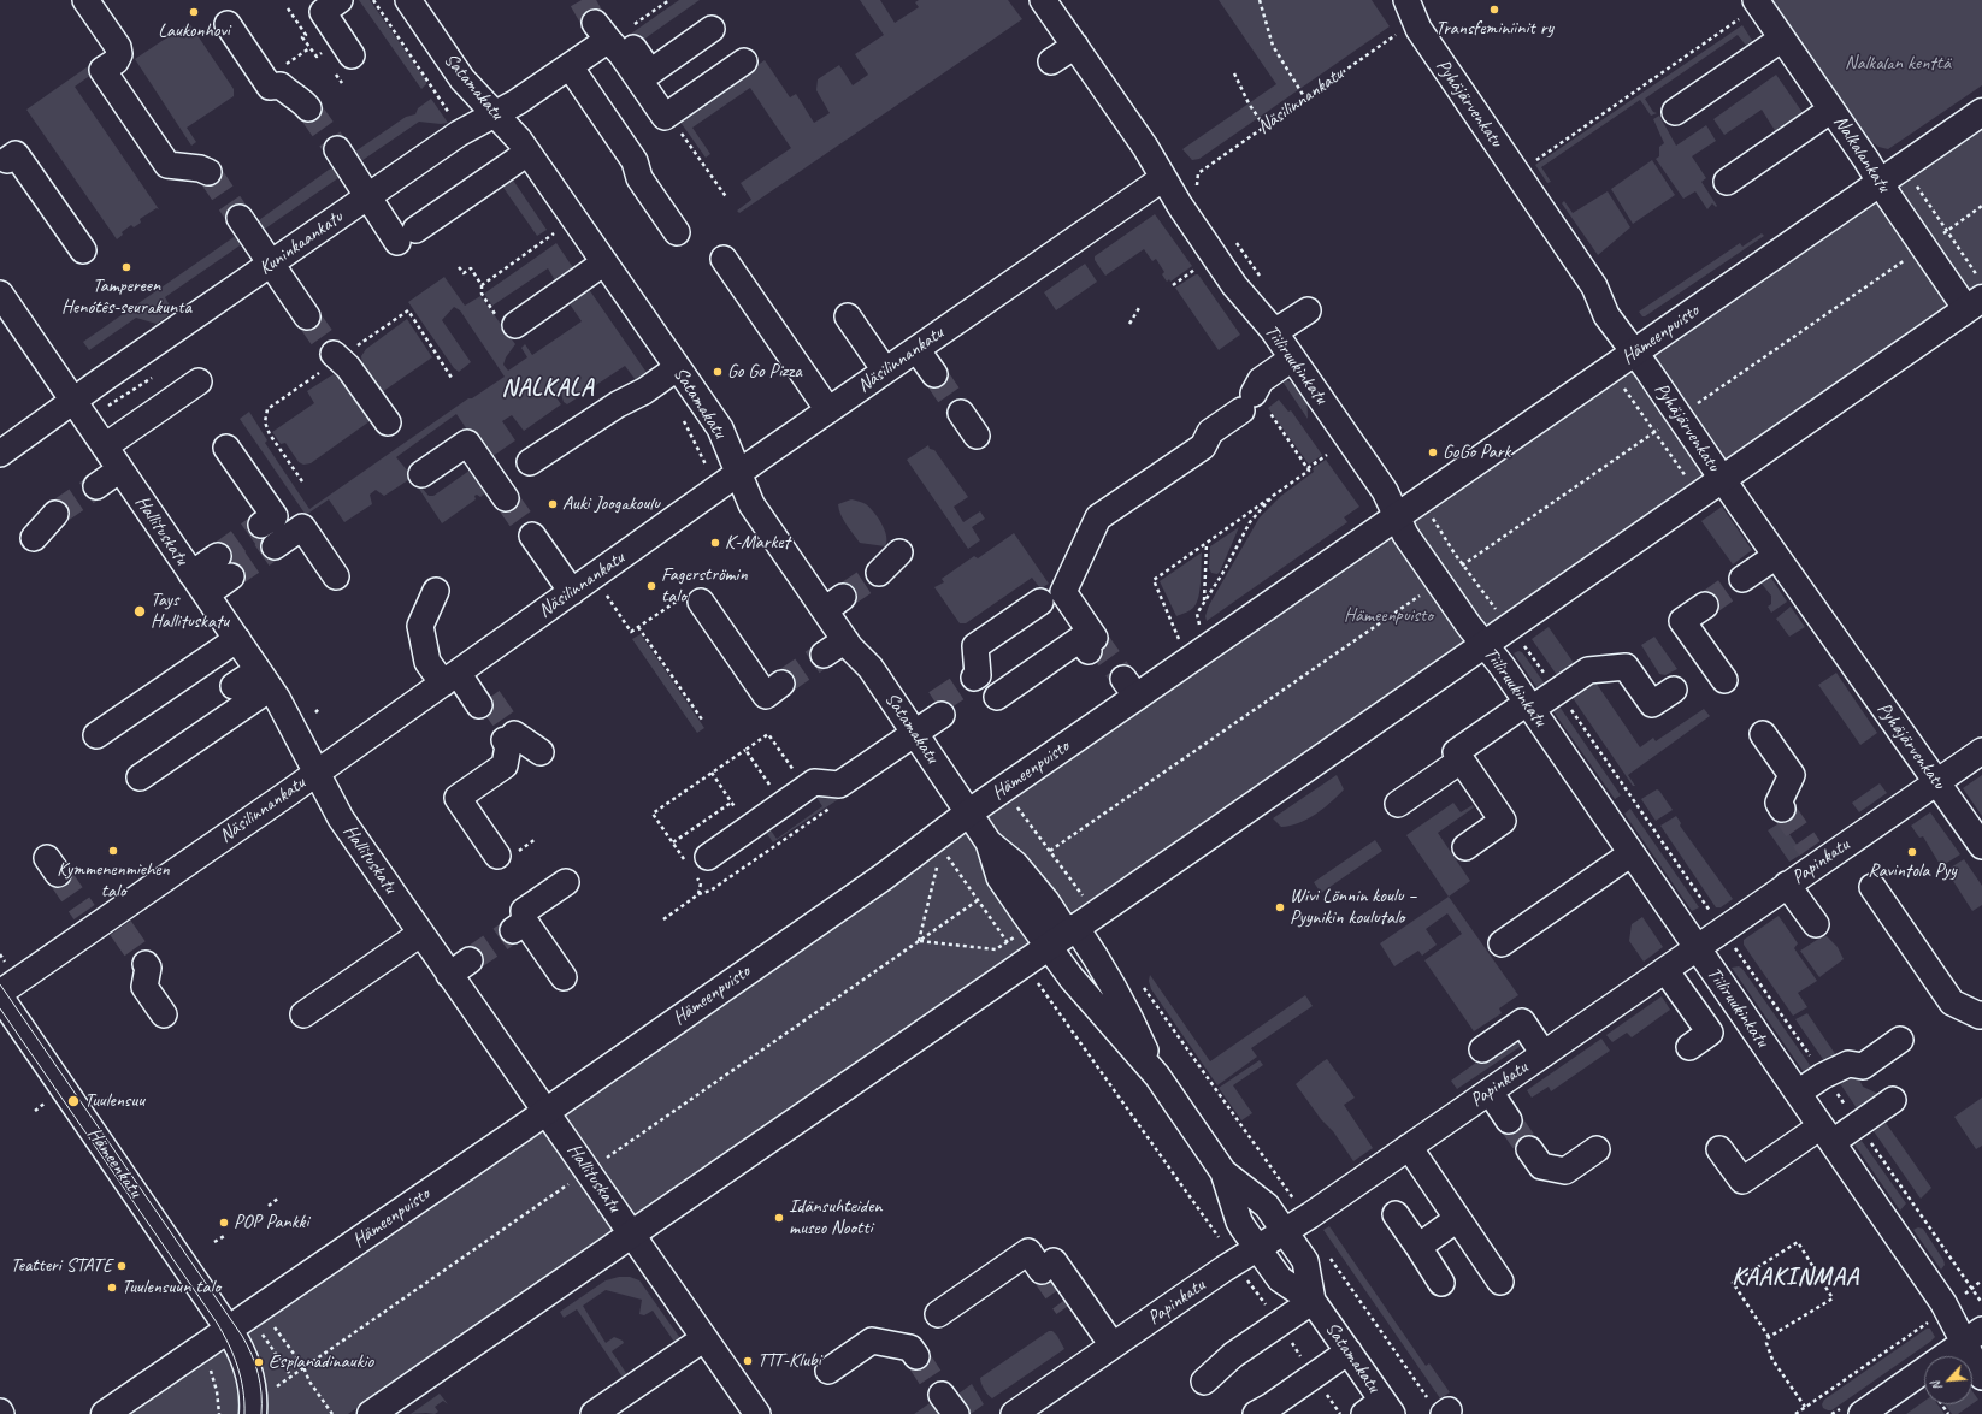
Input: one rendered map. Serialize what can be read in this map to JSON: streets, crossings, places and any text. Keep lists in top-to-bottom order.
{
  "streets": {
    "main road": ["Hämeenpuisto"],
    "street": [
      "Satamakatu",
      "Näsilinnankatu",
      "Pyhäjärvenkatu",
      "Nalkalankatu",
      "Kuninkaankatu",
      "Tiiliruukinkatu",
      "Hallituskatu",
      "Papinkatu",
      "Hämeenkatu"
    ]
  },
  "crossings": [
    ["Satamakatu", "Näsilinnankatu"],
    ["Satamakatu", "Kuninkaankatu"],
    ["Satamakatu", "Hämeenpuisto"],
    ["Satamakatu", "Papinkatu"],
    ["Näsilinnankatu", "Pyhäjärvenkatu"],
    ["Näsilinnankatu", "Tiiliruukinkatu"],
    ["Näsilinnankatu", "Hallituskatu"],
    ["Pyhäjärvenkatu", "Hämeenpuisto"],
    ["Pyhäjärvenkatu", "Papinkatu"],
    ["Nalkalankatu", "Hämeenpuisto"],
    ["Kuninkaankatu", "Hallituskatu"],
    ["Hämeenpuisto", "Tiiliruukinkatu"],
    ["Hämeenpuisto", "Hallituskatu"],
    ["Hämeenpuisto", "Hämeenkatu"],
    ["Tiiliruukinkatu", "Papinkatu"]
  ],
  "districts": ["NALKALA", "KAAKINMAA"],
  "parks": ["Nalkalan kenttä", "Hämeenpuisto"],
  "places": [
    "Transfeminiinit ry",
    "Laukonhovi",
    "Tampereen Henótês-seurakunta",
    "Go Go Pizza",
    "GoGo Park",
    "Auki Joogakoulu",
    "K-Market",
    "Fagerströmin talo",
    "Tays Hallituskatu",
    "Kymmenenmiehen talo",
    "Ravintola Pyy",
    "Wivi Lönnin koulu – Pyynikin koulutalo",
    "Tuulensuu",
    "Idänsuhteiden museo Nootti",
    "POP Pankki",
    "Teatteri STATE",
    "Tuulensuun talo",
    "TTT-Klubi",
    "Esplanadinaukio"
  ],
  "north": "bottom left"
}
